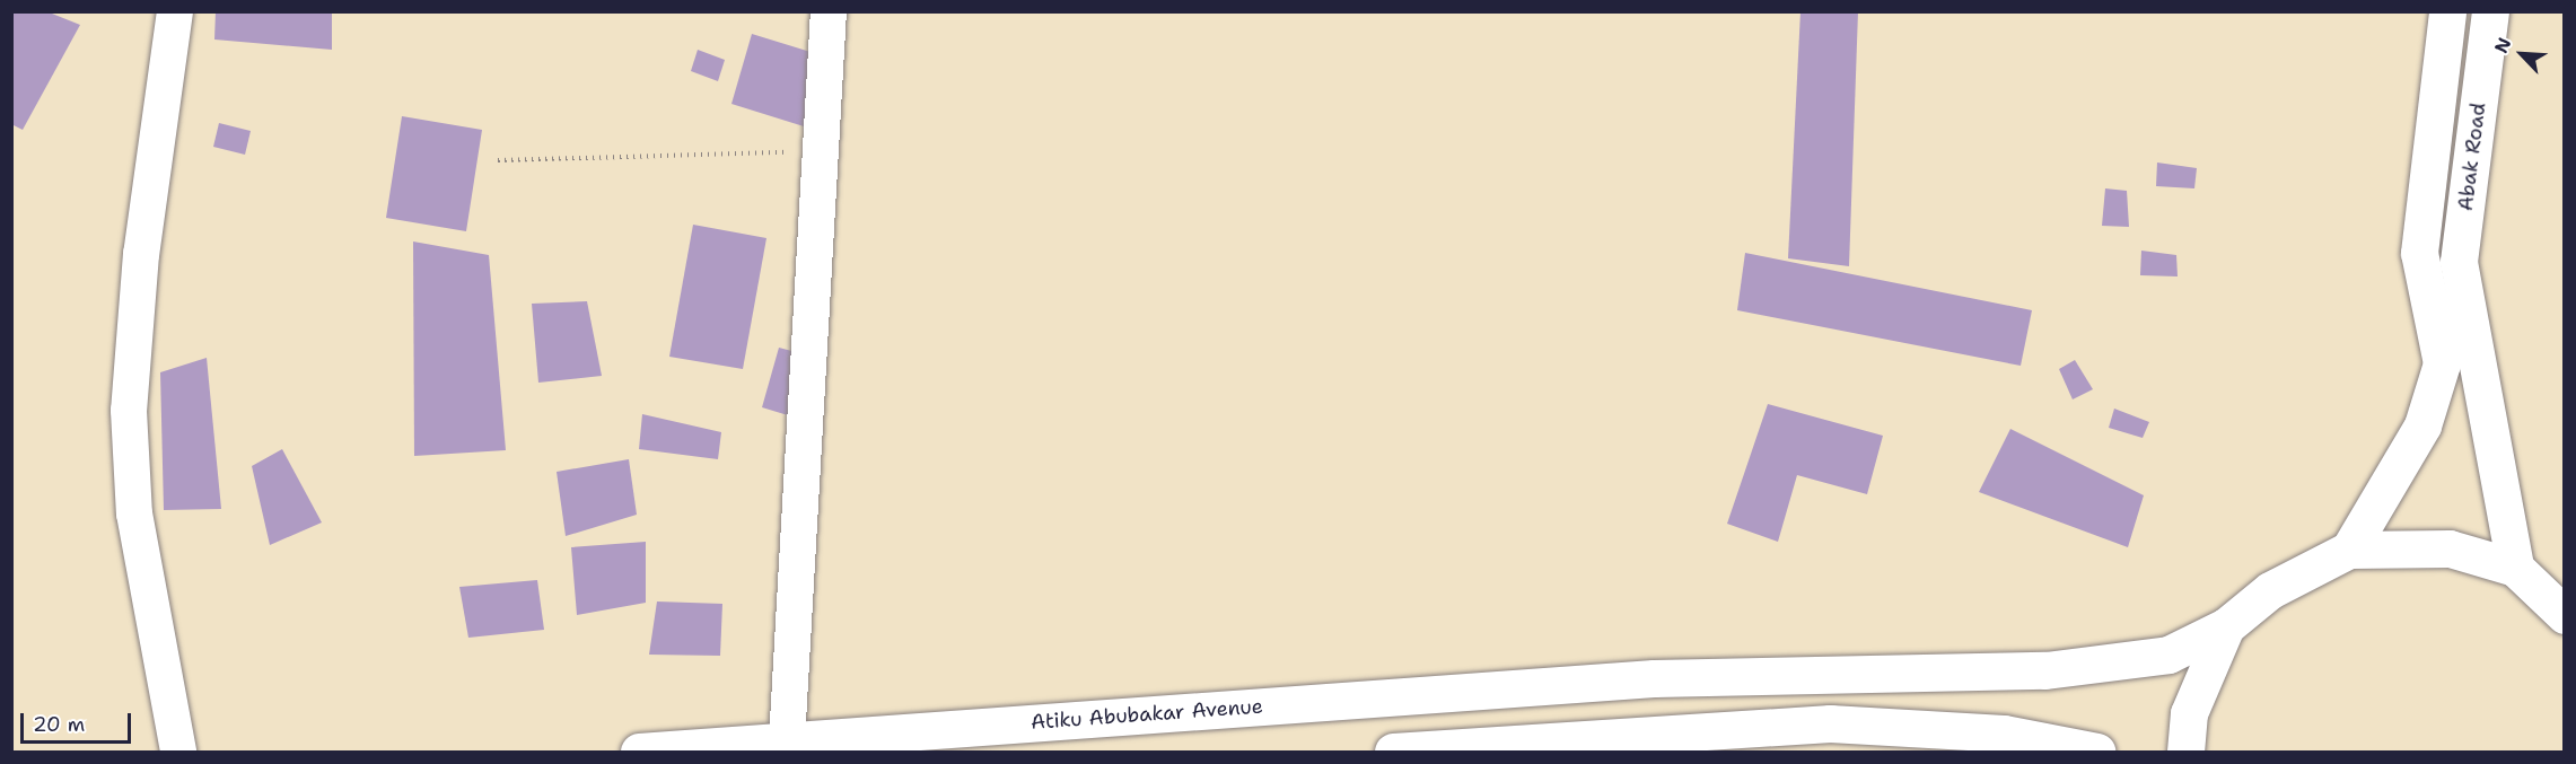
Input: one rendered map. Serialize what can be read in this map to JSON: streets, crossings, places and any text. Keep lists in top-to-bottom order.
{
  "streets": {
    "main road": ["Abak Road", "Atiku Abubakar Avenue"]
  },
  "scale_bar": "20 m",
  "north": "top left"
}
